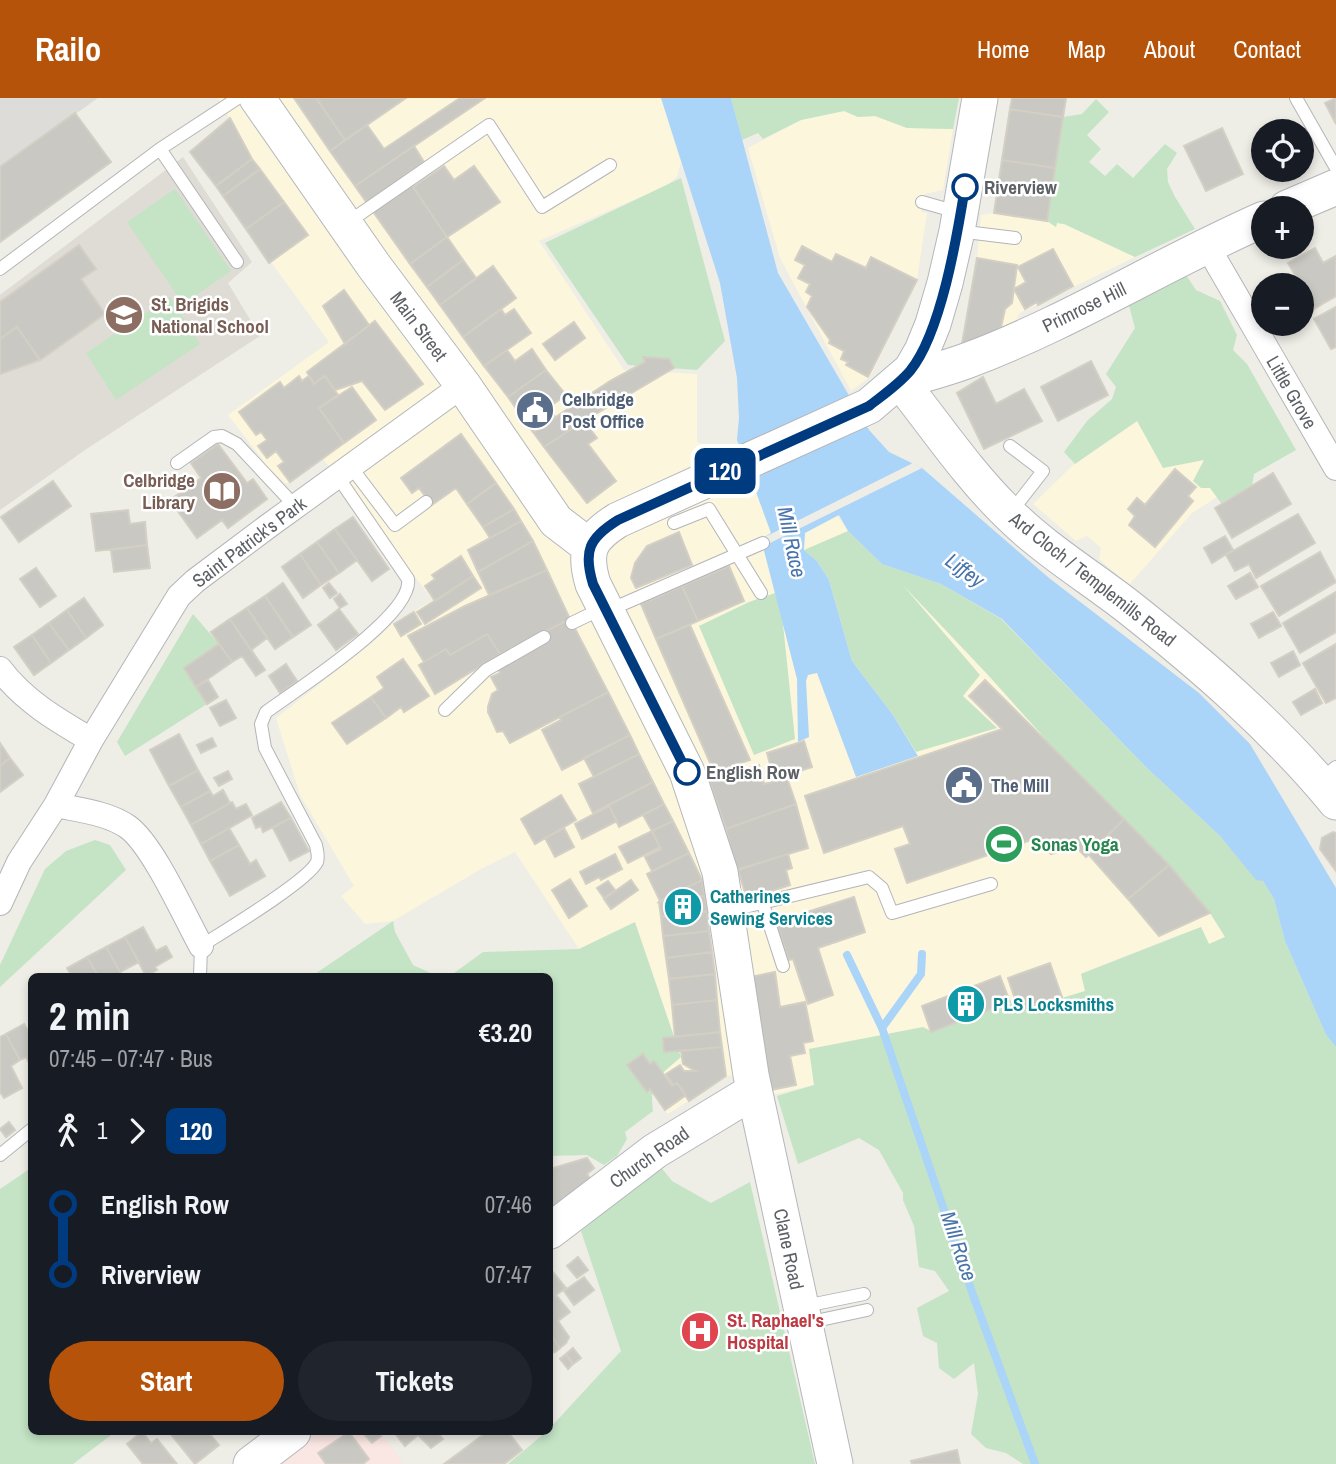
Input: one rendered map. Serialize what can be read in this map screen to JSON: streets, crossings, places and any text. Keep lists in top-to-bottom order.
{
  "streets": {
    "main road": [
      "Primrose Hill",
      "Main Street",
      "Ard Cloch / Templemills Road",
      "Church Road",
      "Clane Road"
    ],
    "street": ["Little Grove", "Saint Patrick's Park"]
  },
  "crossings": [
    ["Primrose Hill", "Little Grove"],
    ["Primrose Hill", "Ard Cloch / Templemills Road"],
    ["Main Street", "Saint Patrick's Park"],
    ["Church Road", "Clane Road"]
  ],
  "water": ["Mill Race", "Liffey"],
  "places": {
    "other": ["Riverview", "English Row"],
    "school or university": ["St. Brigids National School"],
    "public building": ["Celbridge Post Office", "The Mill"],
    "library": ["Celbridge Library"],
    "sports": ["Sonas Yoga"],
    "building": ["Catherines Sewing Services", "PLS Locksmiths"],
    "hospital": ["St. Raphael's Hospital"]
  },
  "lines": ["bus line 120"],
  "page": {
    "header": "Railo",
    "nav": [
      "Home",
      "Map",
      "About",
      "Contact"
    ],
    "on_map": "120",
    "map_buttons": ["+", "−"],
    "heading": ["2 min", "07:45 – 07:47 · Bus", "€3.20"],
    "legs": ["1", "120"],
    "list": [
      {
        "name": "English Row",
        "value": "07:46"
      },
      {
        "name": "Riverview",
        "value": "07:47"
      }
    ],
    "buttons": ["Start", "Tickets"]
  }
}
